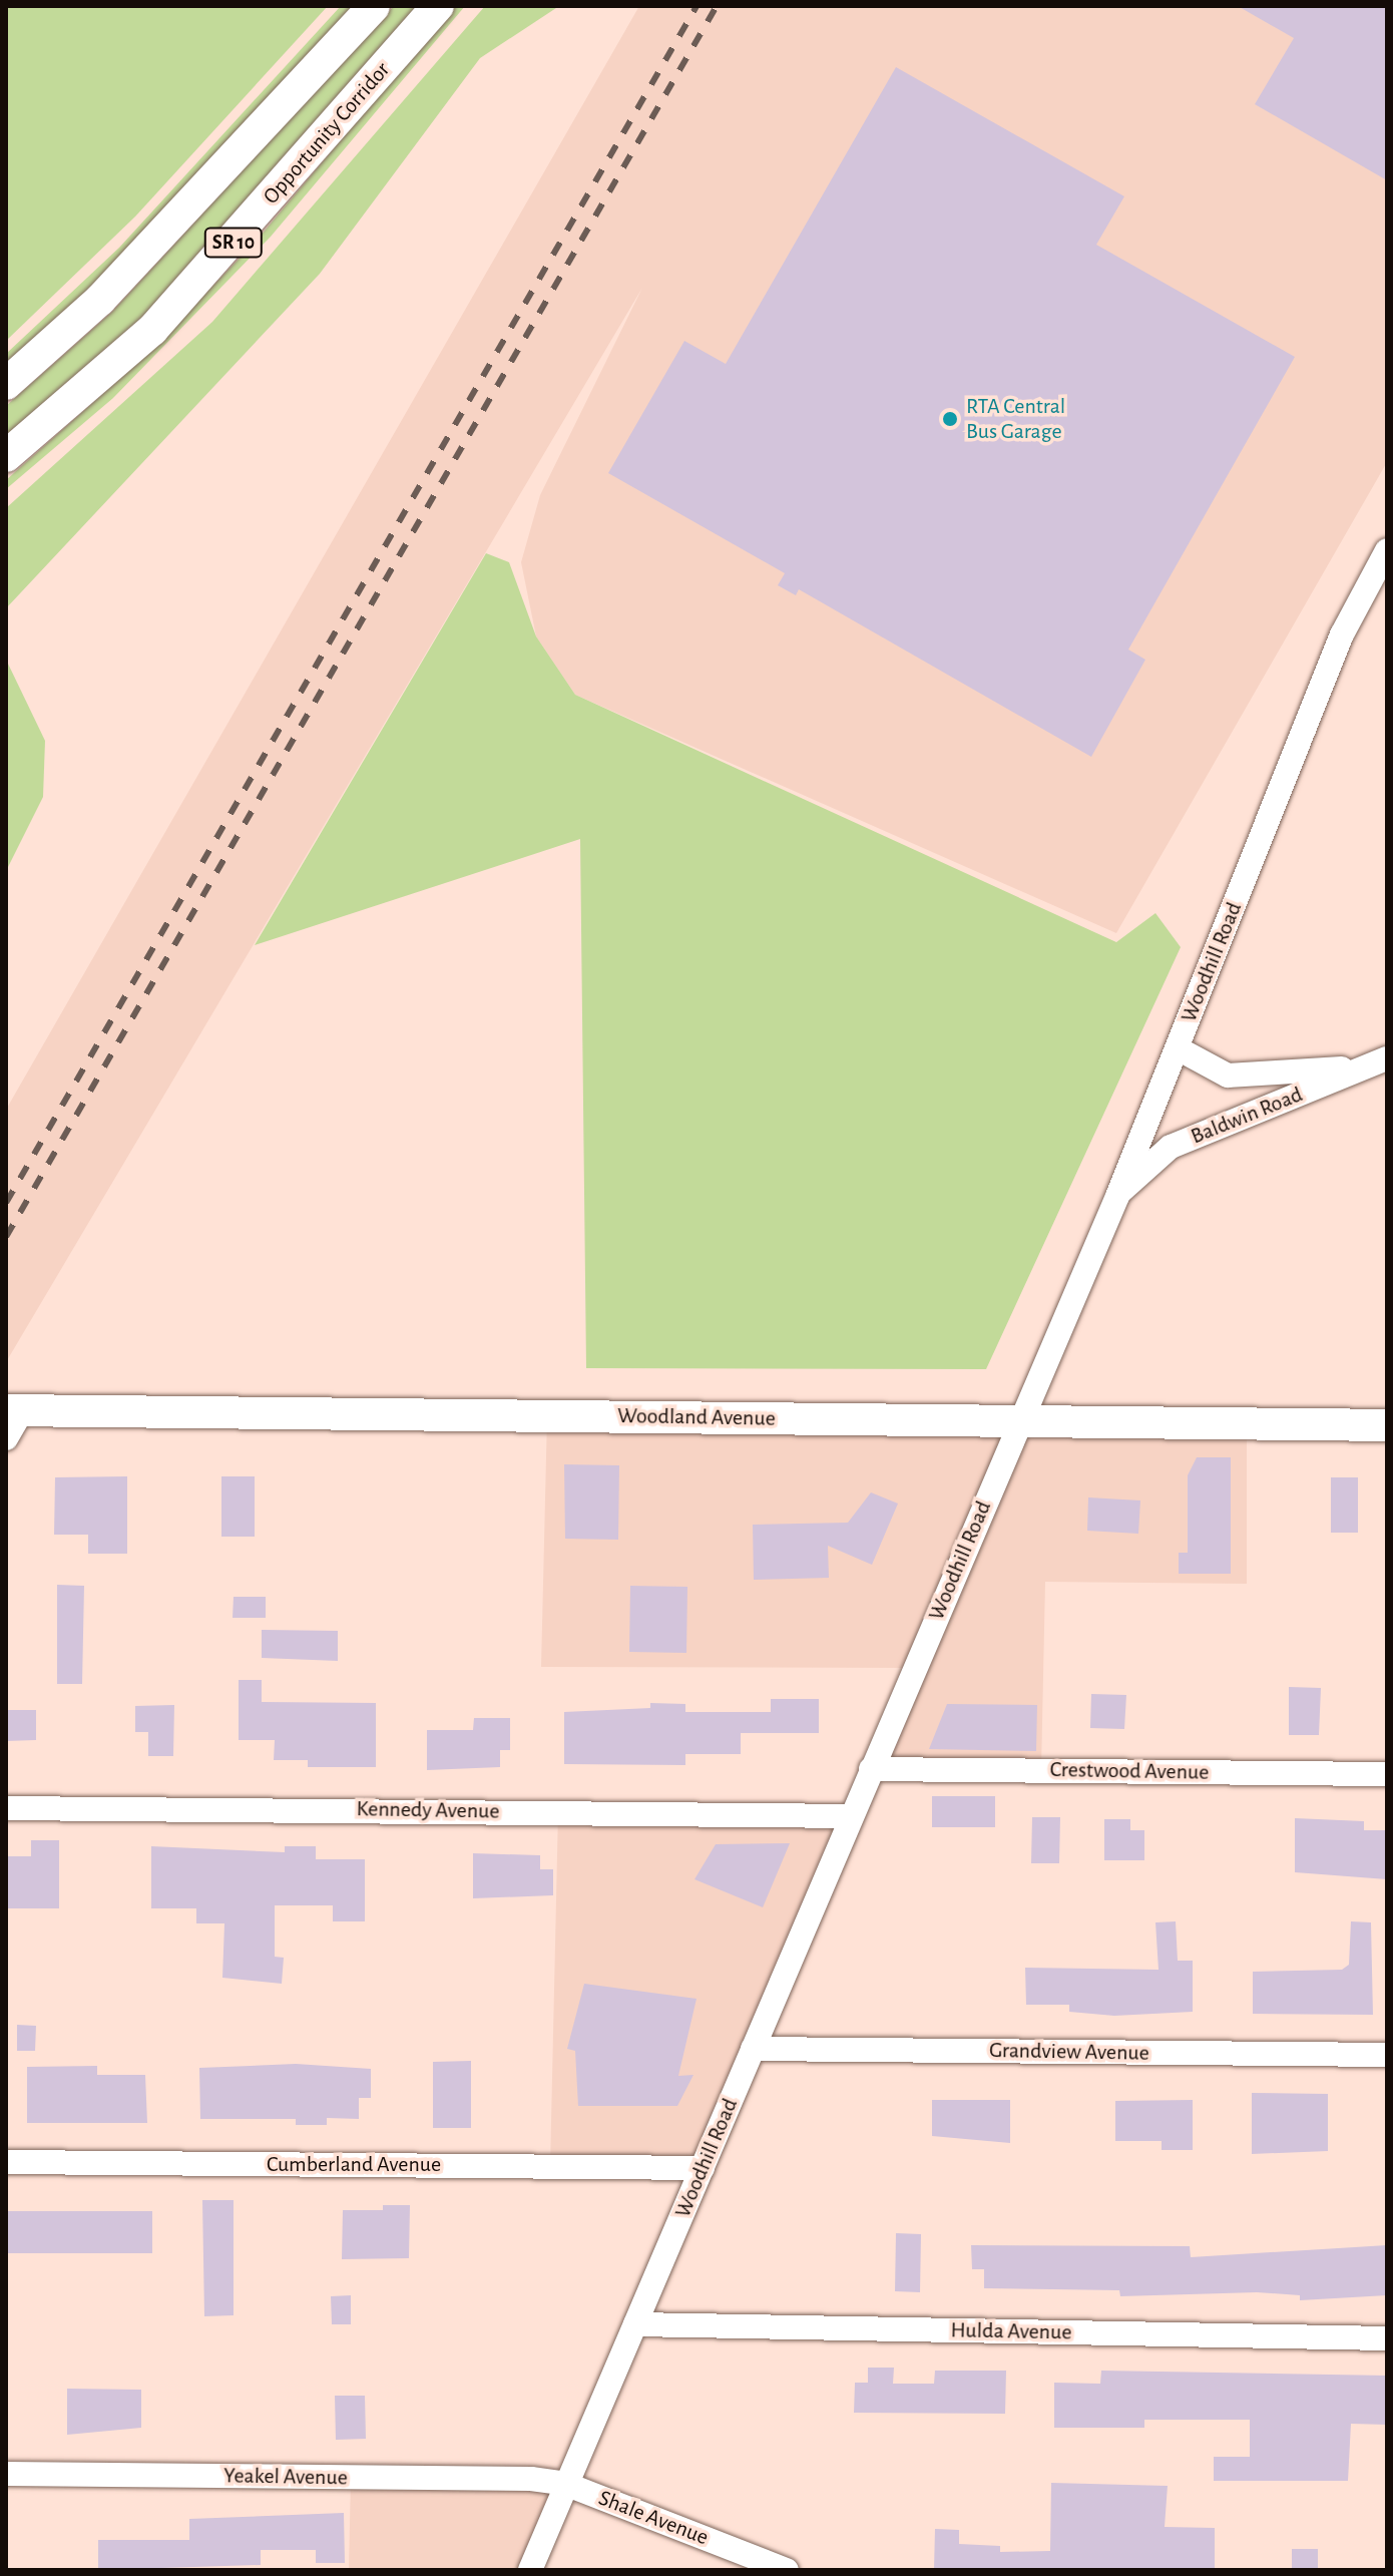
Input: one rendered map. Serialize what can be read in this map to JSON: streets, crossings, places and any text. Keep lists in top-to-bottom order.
{
  "streets": {
    "main road": ["Opportunity Corridor", "SR 10", "Woodland Avenue"],
    "street": [
      "Woodhill Road",
      "Baldwin Road",
      "Crestwood Avenue",
      "Kennedy Avenue",
      "Grandview Avenue",
      "Cumberland Avenue",
      "Hulda Avenue",
      "Yeakel Avenue",
      "Shale Avenue"
    ]
  },
  "crossings": [
    ["Woodhill Road", "Baldwin Road"],
    ["Woodhill Road", "Woodland Avenue"],
    ["Woodhill Road", "Crestwood Avenue"],
    ["Woodhill Road", "Kennedy Avenue"],
    ["Woodhill Road", "Grandview Avenue"],
    ["Woodhill Road", "Cumberland Avenue"],
    ["Woodhill Road", "Hulda Avenue"],
    ["Woodhill Road", "Yeakel Avenue"],
    ["Woodhill Road", "Shale Avenue"],
    ["Yeakel Avenue", "Shale Avenue"]
  ],
  "places": ["RTA Central Bus Garage"]
}
